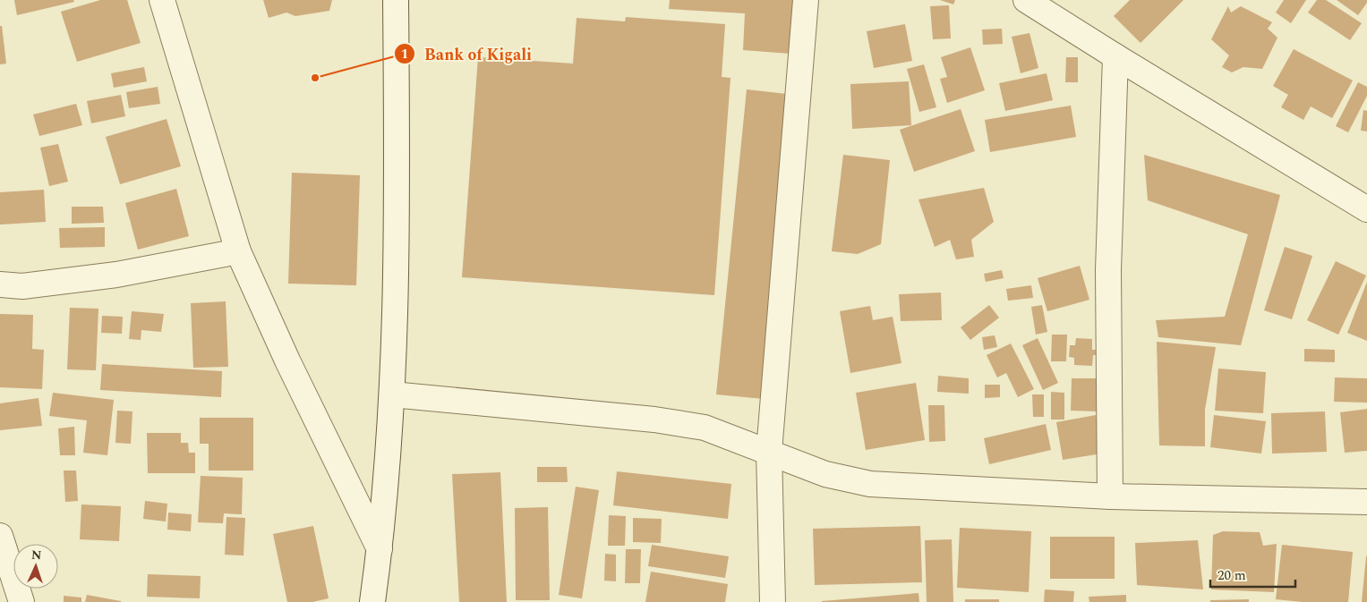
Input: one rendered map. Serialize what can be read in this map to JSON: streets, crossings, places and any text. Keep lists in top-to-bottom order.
{
  "places": ["Bank of Kigali"],
  "scale_bar": "20 m",
  "north": "top"
}
